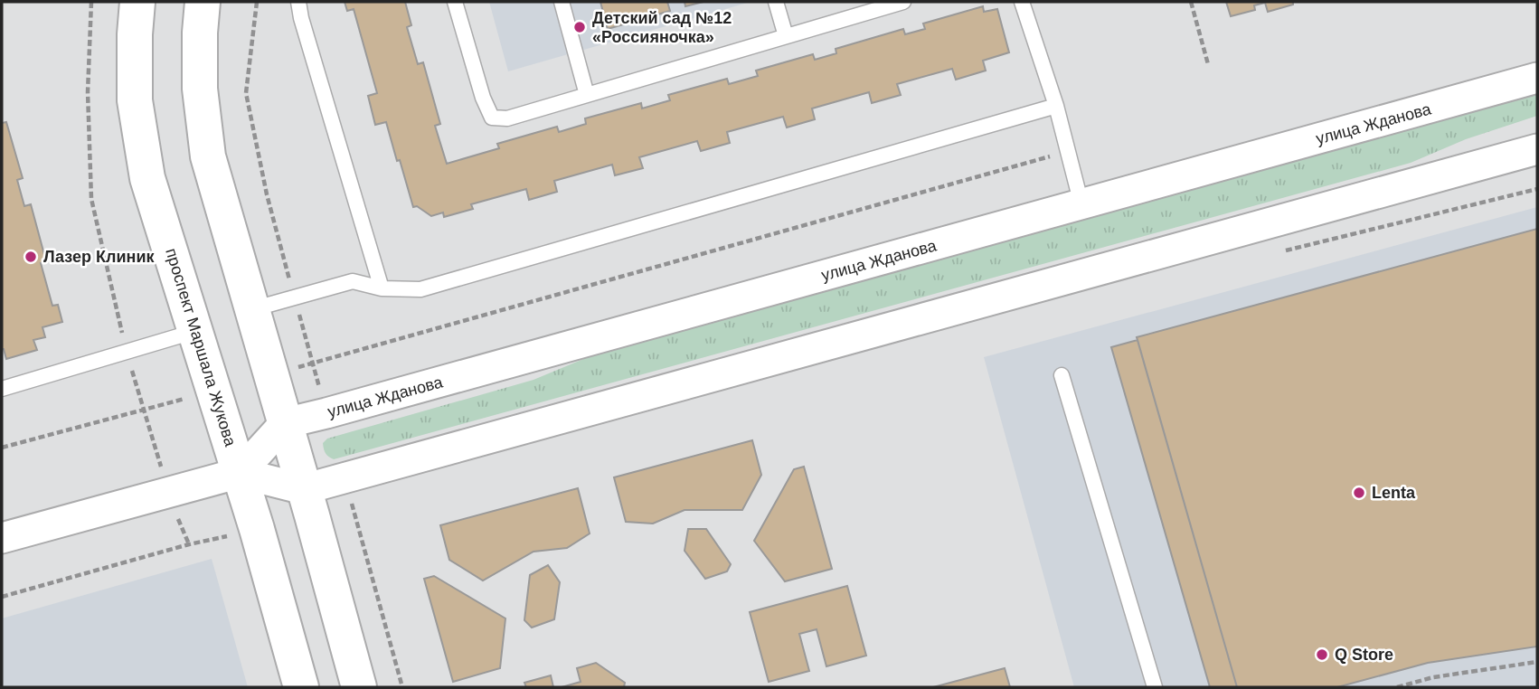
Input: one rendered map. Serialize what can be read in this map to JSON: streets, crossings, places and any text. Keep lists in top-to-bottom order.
{
  "streets": {
    "street": ["улица Жданова", "проспект Маршала Жукова"]
  },
  "places": [
    "Детский сад №12 «Россияночка»",
    "Лазер Клиник",
    "Lenta",
    "Q Store"
  ]
}
